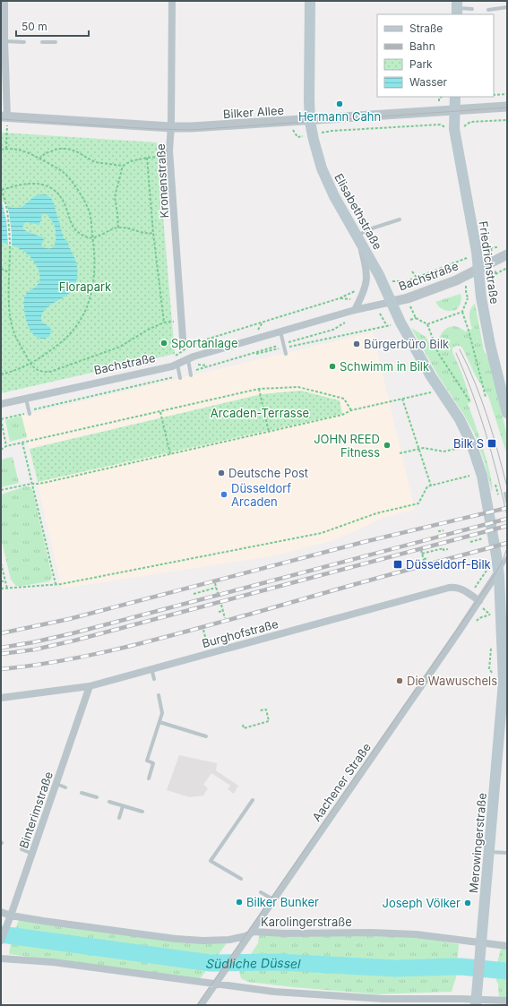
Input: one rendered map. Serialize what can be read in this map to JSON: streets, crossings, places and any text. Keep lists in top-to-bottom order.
{
  "streets": {
    "main road": ["Elisabethstraße", "Friedrichstraße", "Merowingerstraße"],
    "street": [
      "Bilker Allee",
      "Kronenstraße",
      "Bachstraße",
      "Burghofstraße",
      "Aachener Straße",
      "Binterimstraße",
      "Karolingerstraße"
    ]
  },
  "crossings": [
    ["Bilker Allee", "Kronenstraße"],
    ["Bilker Allee", "Elisabethstraße"],
    ["Bilker Allee", "Friedrichstraße"],
    ["Elisabethstraße", "Bachstraße"],
    ["Friedrichstraße", "Bachstraße"],
    ["Burghofstraße", "Aachener Straße"],
    ["Burghofstraße", "Binterimstraße"],
    ["Aachener Straße", "Merowingerstraße"],
    ["Aachener Straße", "Karolingerstraße"],
    ["Binterimstraße", "Karolingerstraße"],
    ["Merowingerstraße", "Karolingerstraße"]
  ],
  "water": ["Südliche Düssel"],
  "parks": ["Florapark", "Arcaden-Terrasse"],
  "places": {
    "other": [
      "Hermann Cahn",
      "Sportanlage",
      "Bürgerbüro Bilk",
      "Schwimm in Bilk",
      "JOHN REED Fitness",
      "Deutsche Post",
      "Düsseldorf Arcaden",
      "Die Wawuschels",
      "Bilker Bunker",
      "Joseph Völker"
    ],
    "transit": ["Bilk S", "Düsseldorf-Bilk"]
  },
  "legend": [
    "Straße",
    "Bahn",
    "Park",
    "Wasser"
  ],
  "scale_bar": "50 m"
}
